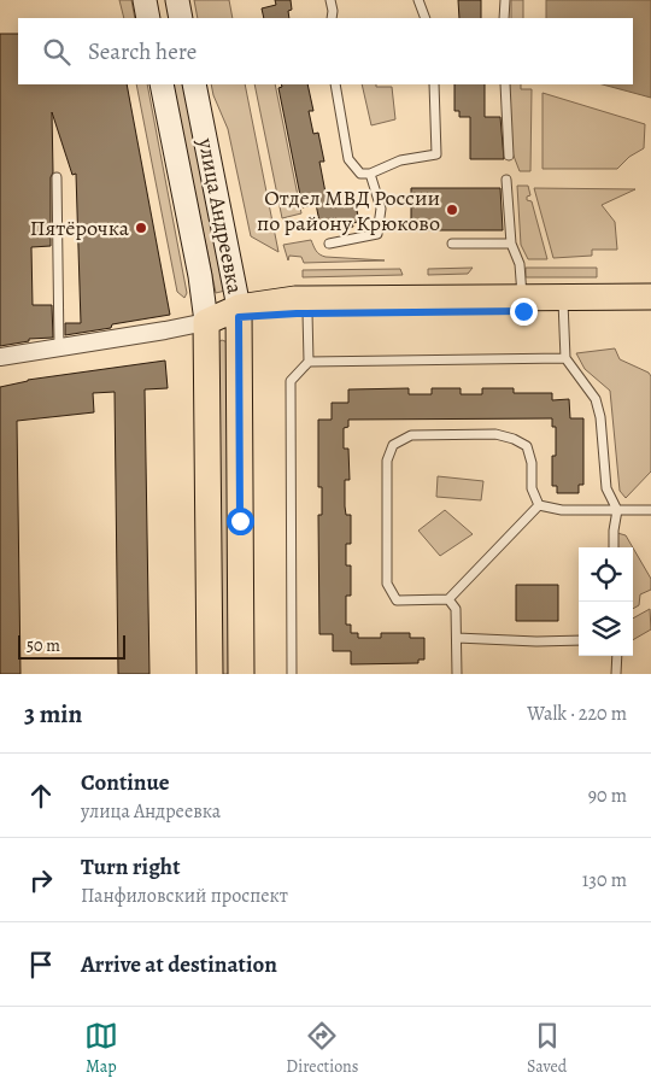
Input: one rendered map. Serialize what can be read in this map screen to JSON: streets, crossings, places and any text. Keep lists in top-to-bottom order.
{
  "streets": {
    "main road": ["улица Андреевка"]
  },
  "places": ["Отдел МВД России по району Крюково", "Пятёрочка"],
  "scale_bar": "50 m",
  "page": {
    "search": "Search here",
    "scale": "50 m",
    "heading": ["3 min", "Walk · 220 m"],
    "list": [
      ["Continue", "улица Андреевка", "90 m"],
      ["Turn right", "Панфиловский проспект", "130 m"],
      "Arrive at destination"
    ],
    "nav": ["Map", "Directions", "Saved"]
  }
}
